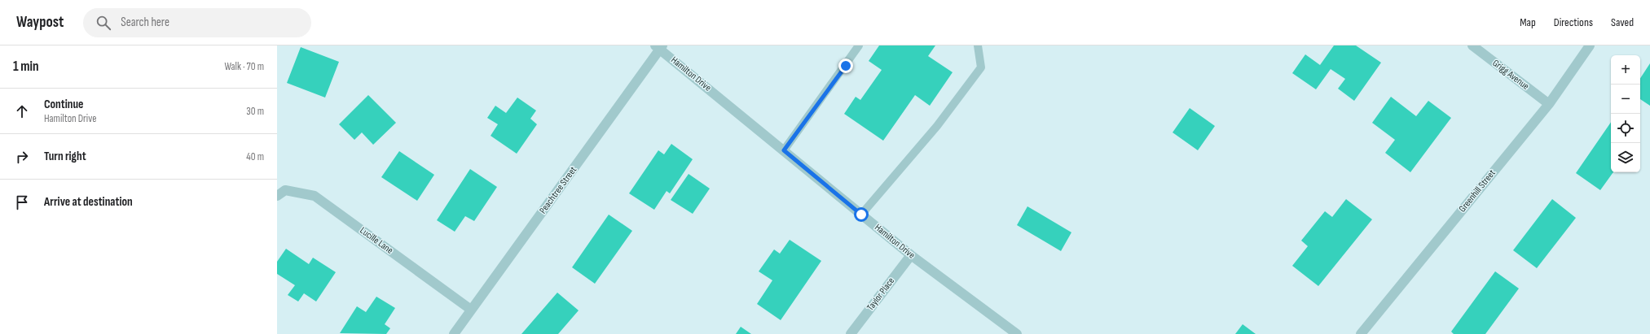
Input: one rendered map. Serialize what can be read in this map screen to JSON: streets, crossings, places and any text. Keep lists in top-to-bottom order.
{
  "streets": {
    "street": [
      "Hamilton Drive",
      "Grigg Avenue",
      "Peachtree Street",
      "Greenhill Street",
      "Lucille Lane",
      "Taylor Place"
    ]
  },
  "crossings": [
    ["Hamilton Drive", "Peachtree Street"],
    ["Hamilton Drive", "Taylor Place"],
    ["Grigg Avenue", "Greenhill Street"],
    ["Peachtree Street", "Lucille Lane"]
  ],
  "page": {
    "header": "Waypost",
    "search": "Search here",
    "nav": ["Map", "Directions", "Saved"],
    "heading": ["1 min", "Walk · 70 m"],
    "map_buttons": ["+", "−"],
    "list": [
      ["Continue", "Hamilton Drive", "30 m"],
      ["Turn right", "40 m"],
      "Arrive at destination"
    ]
  }
}
